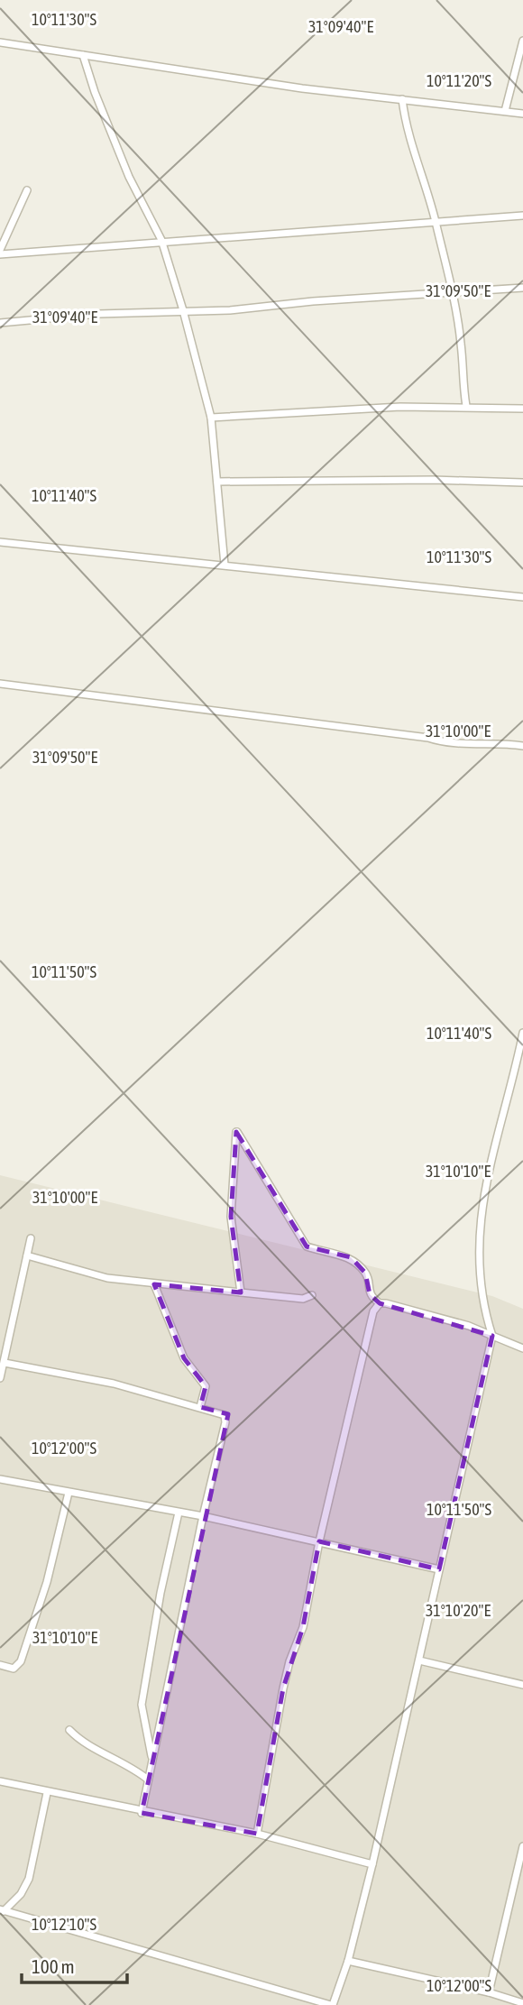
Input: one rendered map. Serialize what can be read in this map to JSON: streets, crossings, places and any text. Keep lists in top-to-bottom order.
{
  "scale_bar": "100 m",
  "coordinates": [
    "10°11'30\"S",
    "31°09'40\"E",
    "10°11'20\"S",
    "31°09'50\"E",
    "10°11'40\"S",
    "31°10'00\"E",
    "10°11'50\"S",
    "31°10'10\"E",
    "10°12'00\"S",
    "31°10'20\"E",
    "10°12'10\"S"
  ]
}
